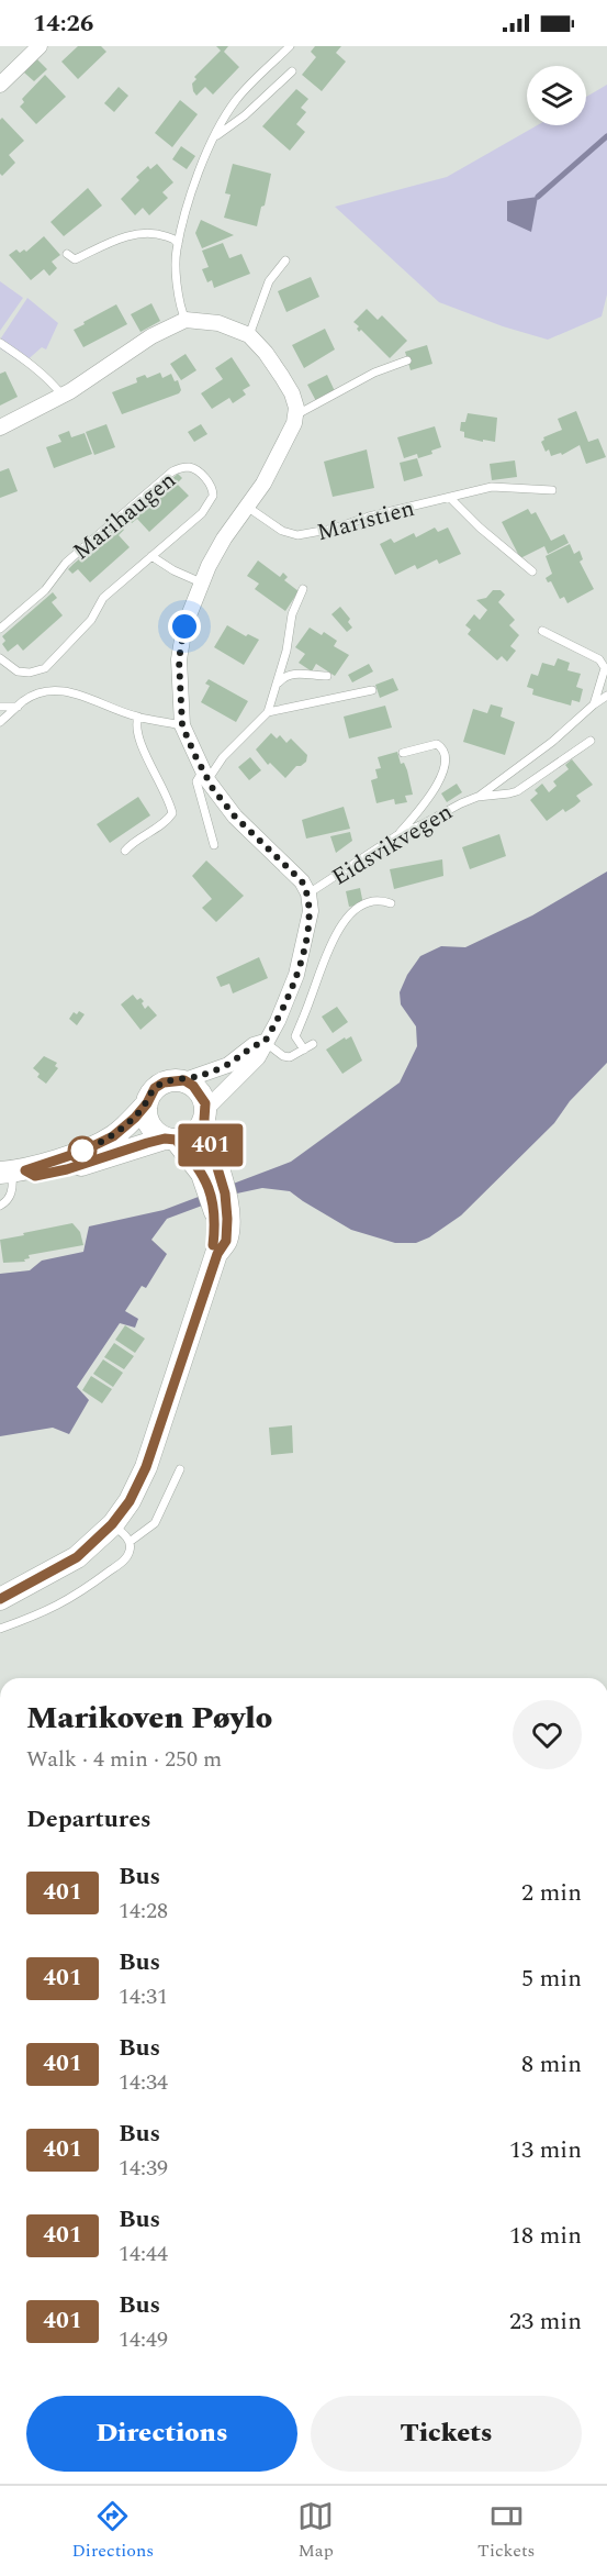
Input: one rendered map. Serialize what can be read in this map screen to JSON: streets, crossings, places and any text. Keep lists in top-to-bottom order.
{
  "streets": {
    "lane": ["Marihaugen", "Maristien", "Eidsvikvegen"]
  },
  "lines": ["bus line 401"],
  "page": {
    "status": "14:26",
    "on_map": "401",
    "heading": [
      ["Marikoven Pøylo", "Walk · 4 min · 250 m"],
      "Departures"
    ],
    "list": [
      {
        "mark": "401",
        "name": "Bus",
        "note": "14:28",
        "value": "2 min"
      },
      {
        "mark": "401",
        "name": "Bus",
        "note": "14:31",
        "value": "5 min"
      },
      {
        "mark": "401",
        "name": "Bus",
        "note": "14:34",
        "value": "8 min"
      },
      {
        "mark": "401",
        "name": "Bus",
        "note": "14:39",
        "value": "13 min"
      },
      {
        "mark": "401",
        "name": "Bus",
        "note": "14:44",
        "value": "18 min"
      },
      {
        "mark": "401",
        "name": "Bus",
        "note": "14:49",
        "value": "23 min"
      }
    ],
    "buttons": ["Directions", "Tickets"],
    "tabs": ["Directions", "Map", "Tickets"]
  }
}
